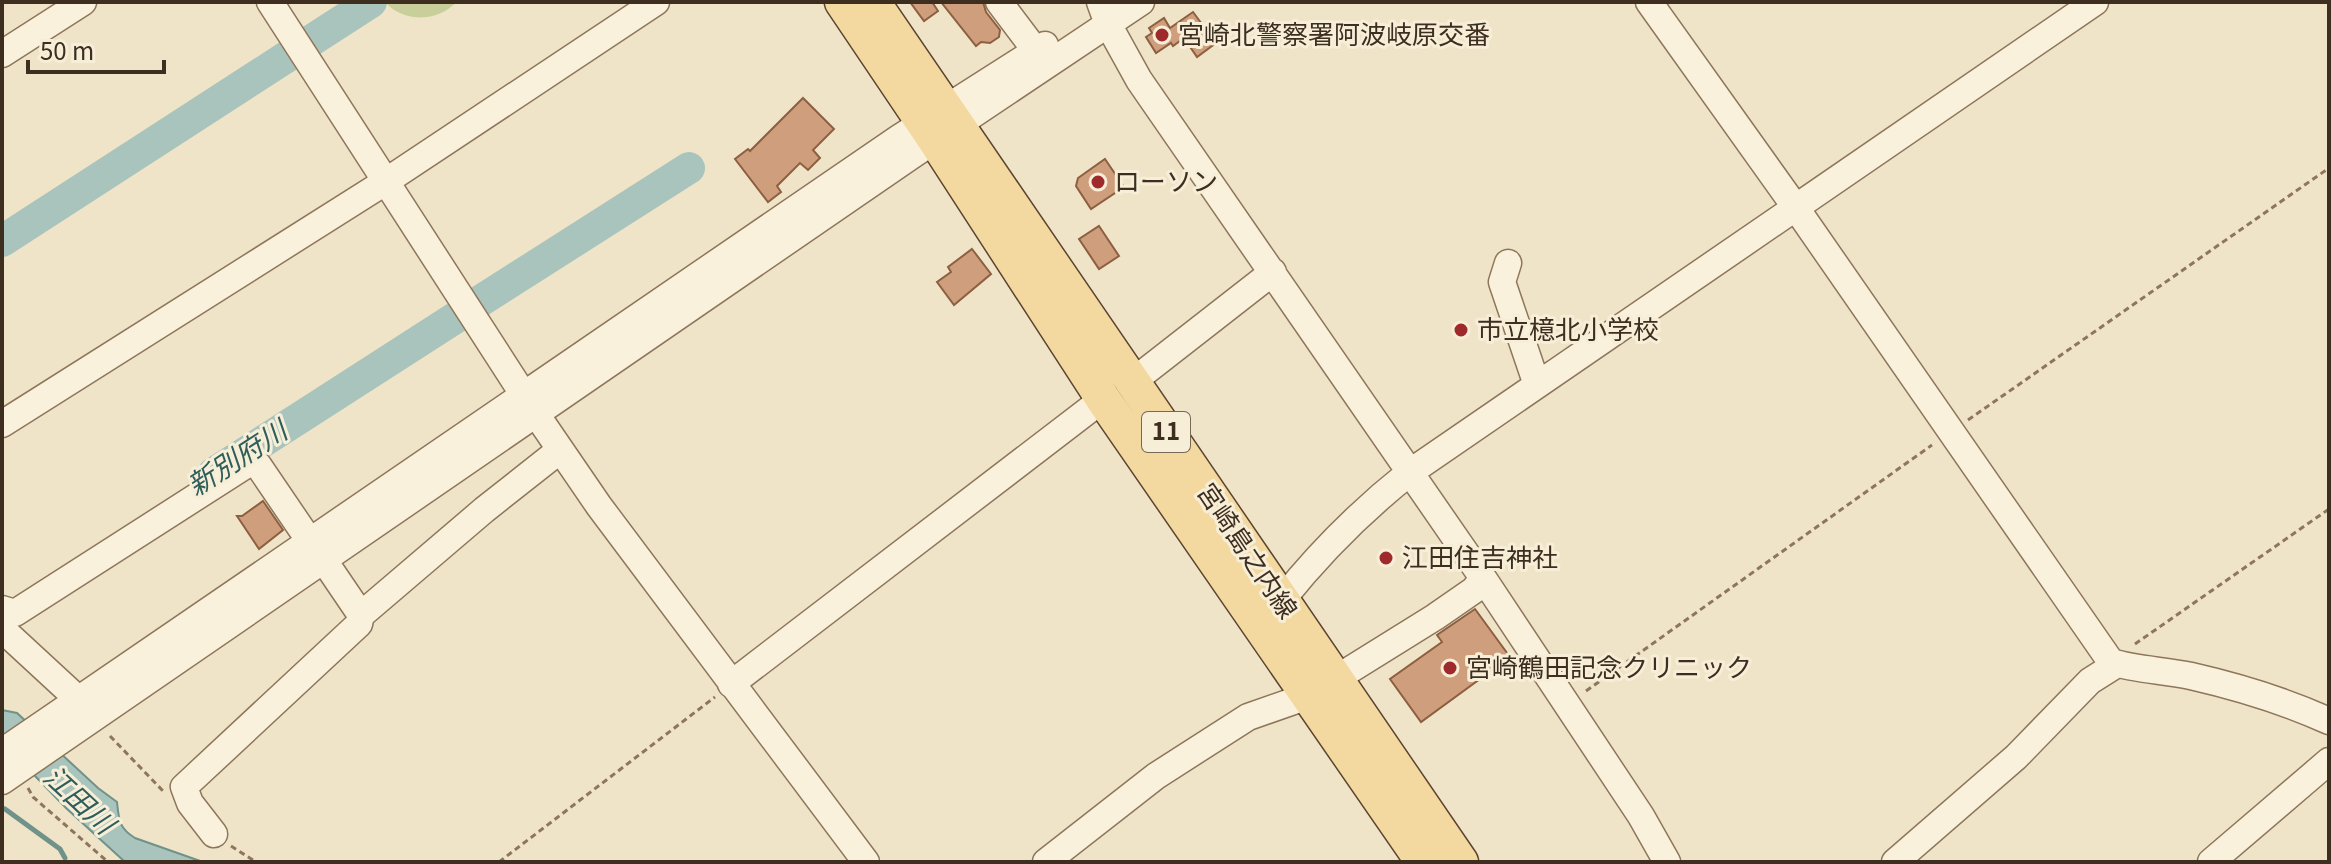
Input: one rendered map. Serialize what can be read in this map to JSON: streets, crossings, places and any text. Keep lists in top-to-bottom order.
{
  "streets": {
    "main road": ["11", "宮崎島之内線"]
  },
  "water": ["新別府川", "江田川"],
  "places": [
    "宮崎北警察署阿波岐原交番",
    "ローソン",
    "市立檍北小学校",
    "江田住吉神社",
    "宮崎鶴田記念クリニック"
  ],
  "scale_bar": "50 m"
}
